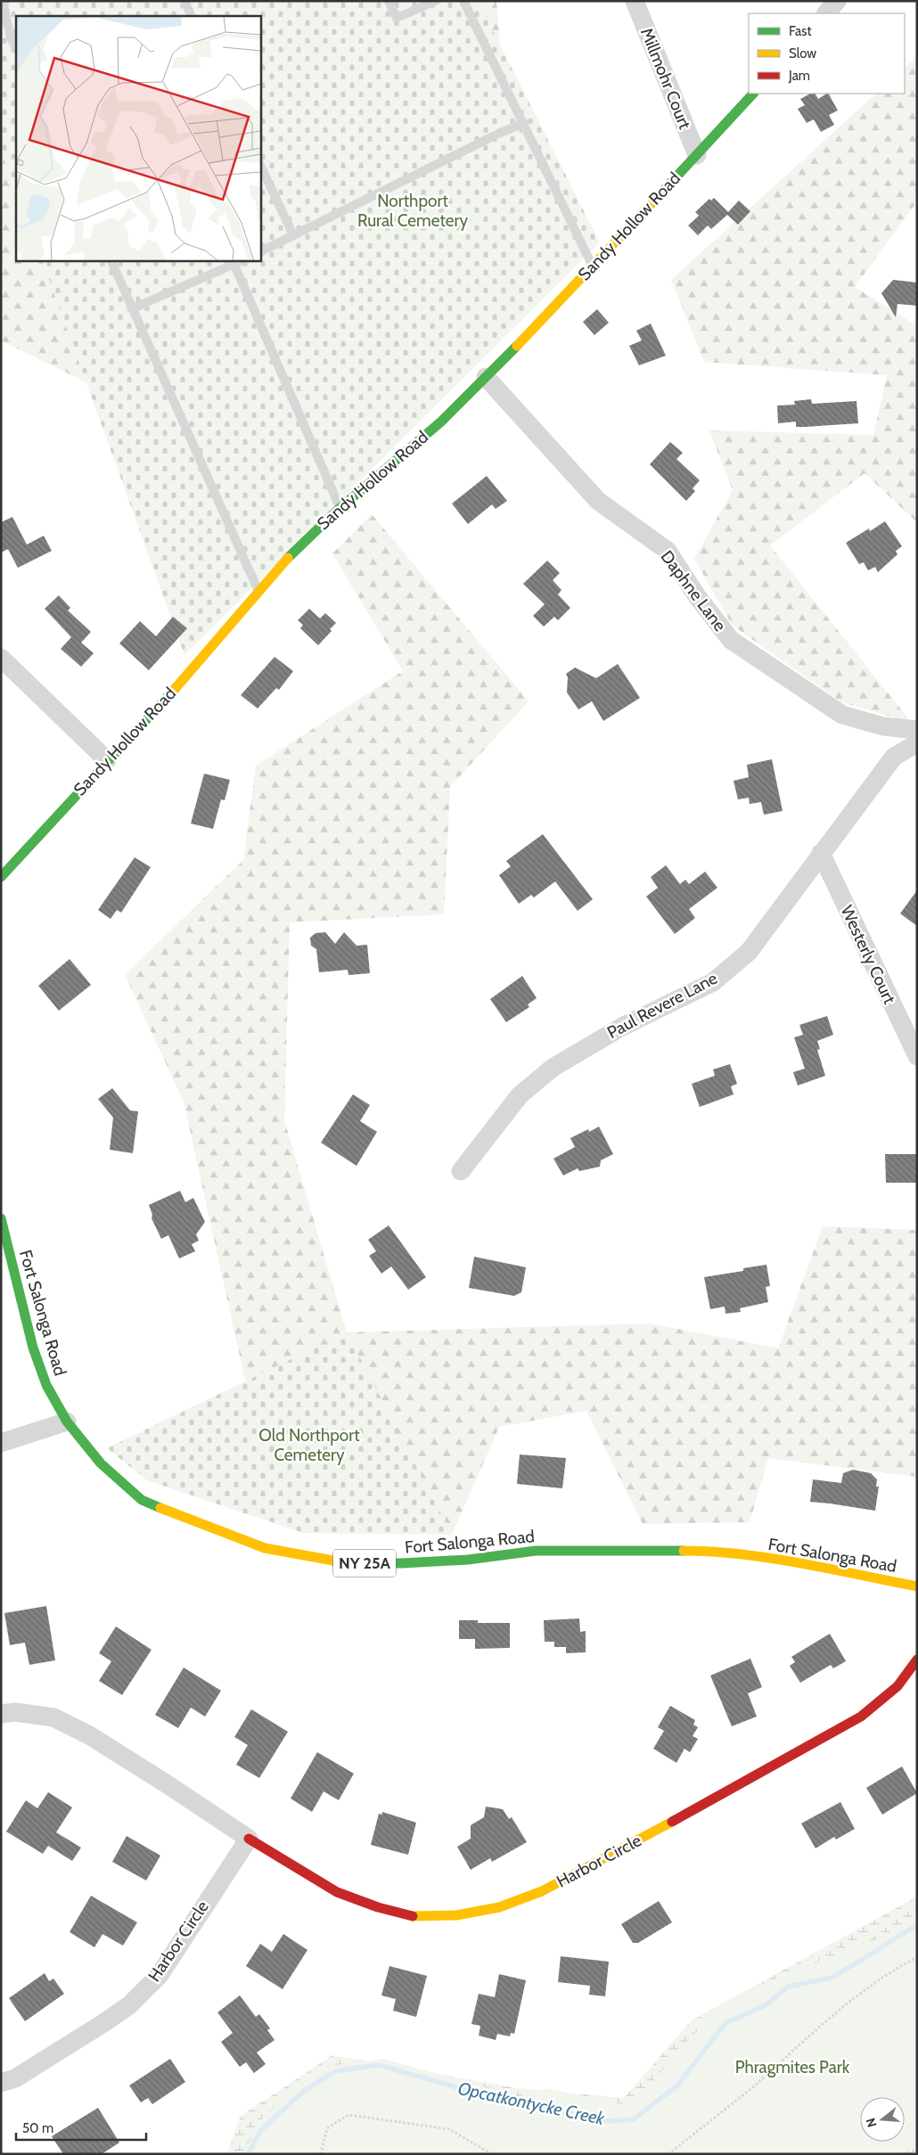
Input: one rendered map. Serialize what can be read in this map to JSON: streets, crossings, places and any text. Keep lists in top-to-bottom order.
{
  "streets": {
    "street": [
      "Millmohr Court",
      "Sandy Hollow Road",
      "Daphne Lane",
      "Westerly Court",
      "Paul Revere Lane",
      "Fort Salonga Road",
      "NY 25A",
      "Harbor Circle"
    ]
  },
  "crossings": [
    ["Millmohr Court", "Sandy Hollow Road"],
    ["Sandy Hollow Road", "Daphne Lane"],
    ["Westerly Court", "Paul Revere Lane"]
  ],
  "water": ["Opcatkontycke Creek"],
  "parks": ["Northport Rural Cemetery", "Old Northport Cemetery", "Phragmites Park"],
  "legend": ["Fast", "Slow", "Jam"],
  "scale_bar": "50 m",
  "north": "left"
}
